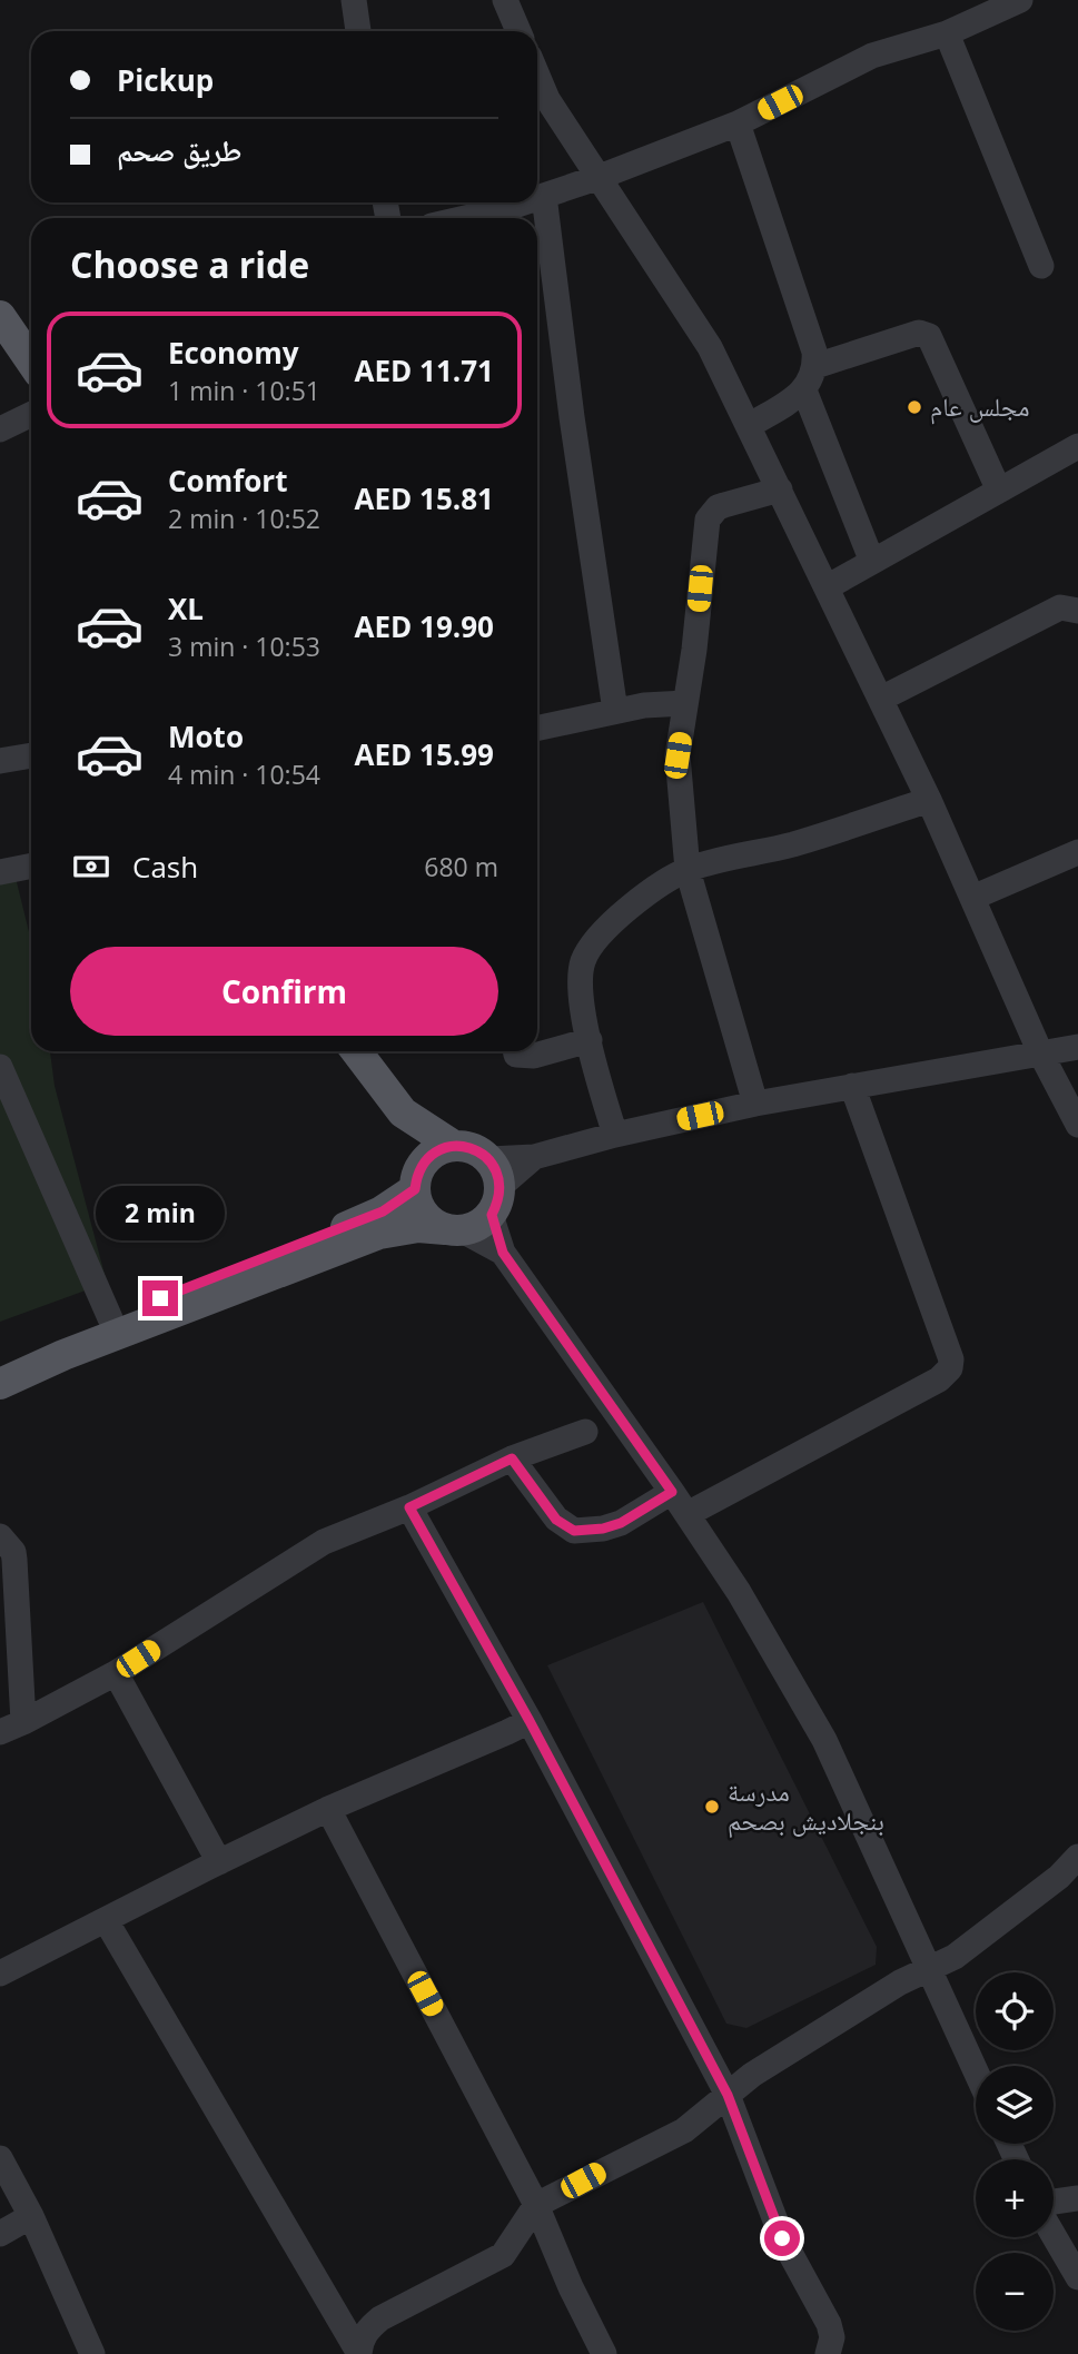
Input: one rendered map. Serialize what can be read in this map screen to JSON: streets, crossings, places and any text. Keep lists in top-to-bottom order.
{
  "places": ["مجلس عام", "مدرسة بنجلاديش بصحم"],
  "page": {
    "banner": ["Pickup", "طريق صحم"],
    "heading": "Choose a ride",
    "list": [
      {
        "name": "Economy",
        "note": "1 min · 10:51",
        "value": "AED 11.71"
      },
      {
        "name": "Comfort",
        "note": "2 min · 10:52",
        "value": "AED 15.81"
      },
      {
        "name": "XL",
        "note": "3 min · 10:53",
        "value": "AED 19.90"
      },
      {
        "name": "Moto",
        "note": "4 min · 10:54",
        "value": "AED 15.99"
      }
    ],
    "pay": ["Cash", "680 m"],
    "buttons": "Confirm",
    "bubble": "2 min",
    "map_buttons": ["+", "−"]
  }
}
